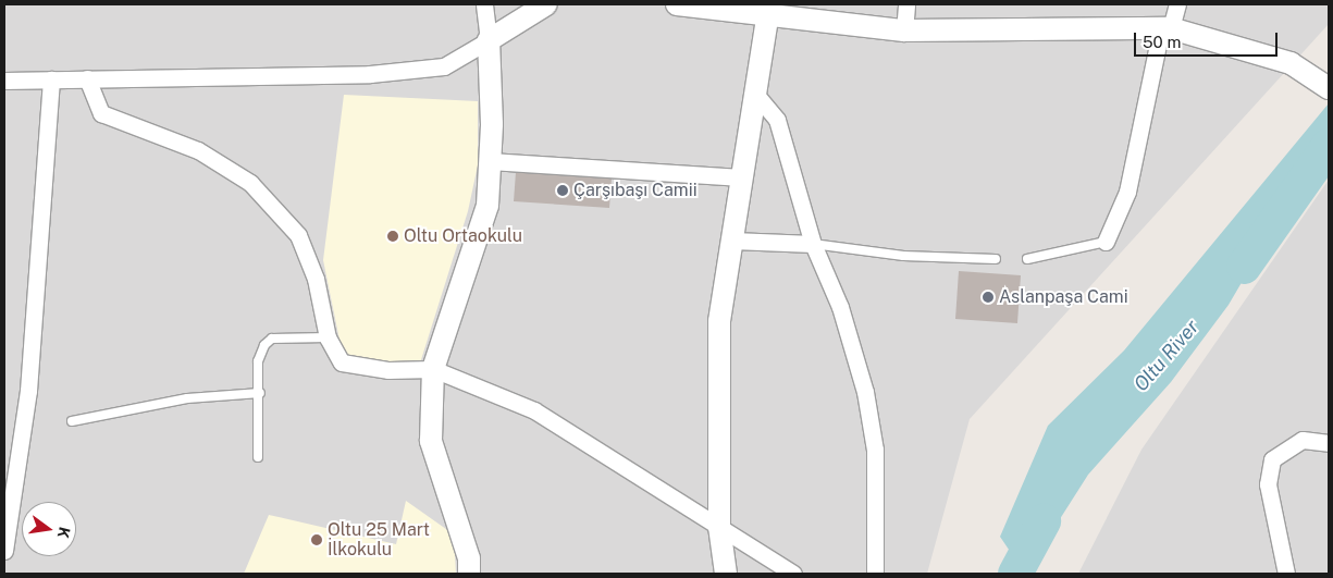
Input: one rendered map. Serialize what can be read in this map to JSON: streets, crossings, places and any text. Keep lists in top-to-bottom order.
{
  "water": ["Oltu River"],
  "places": [
    "Çarşıbaşı Camii",
    "Oltu Ortaokulu",
    "Aslanpaşa Cami",
    "Oltu 25 Mart İlkokulu"
  ],
  "scale_bar": "50 m",
  "north": "right"
}
